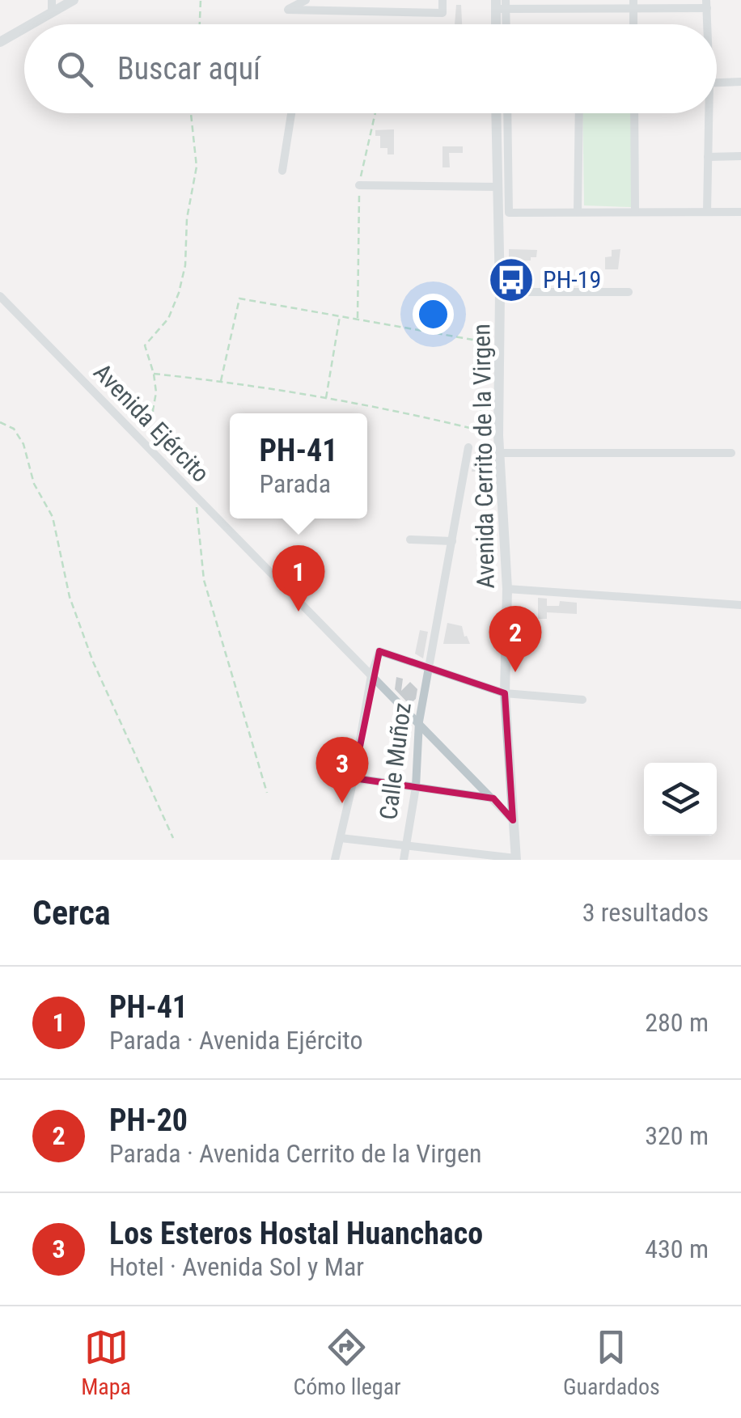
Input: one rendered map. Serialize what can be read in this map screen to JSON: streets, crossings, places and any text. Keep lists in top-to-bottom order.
{
  "streets": {
    "street": ["Avenida Ejército", "Avenida Cerrito de la Virgen", "Calle Muñoz"]
  },
  "crossings": [
    ["Avenida Ejército", "Avenida Cerrito de la Virgen"],
    ["Avenida Ejército", "Calle Muñoz"]
  ],
  "places": {
    "bus stop": ["PH-19"]
  },
  "page": {
    "search": "Buscar aquí",
    "popup": ["PH-41", "Parada"],
    "pins": ["1", "2", "3"],
    "heading": ["Cerca", "3 resultados"],
    "list": [
      {
        "mark": "1",
        "name": "PH-41",
        "note": "Parada · Avenida Ejército",
        "value": "280 m"
      },
      {
        "mark": "2",
        "name": "PH-20",
        "note": "Parada · Avenida Cerrito de la Virgen",
        "value": "320 m"
      },
      {
        "mark": "3",
        "name": "Los Esteros Hostal Huanchaco",
        "note": "Hotel · Avenida Sol y Mar",
        "value": "430 m"
      }
    ],
    "nav": ["Mapa", "Cómo llegar", "Guardados"]
  }
}
